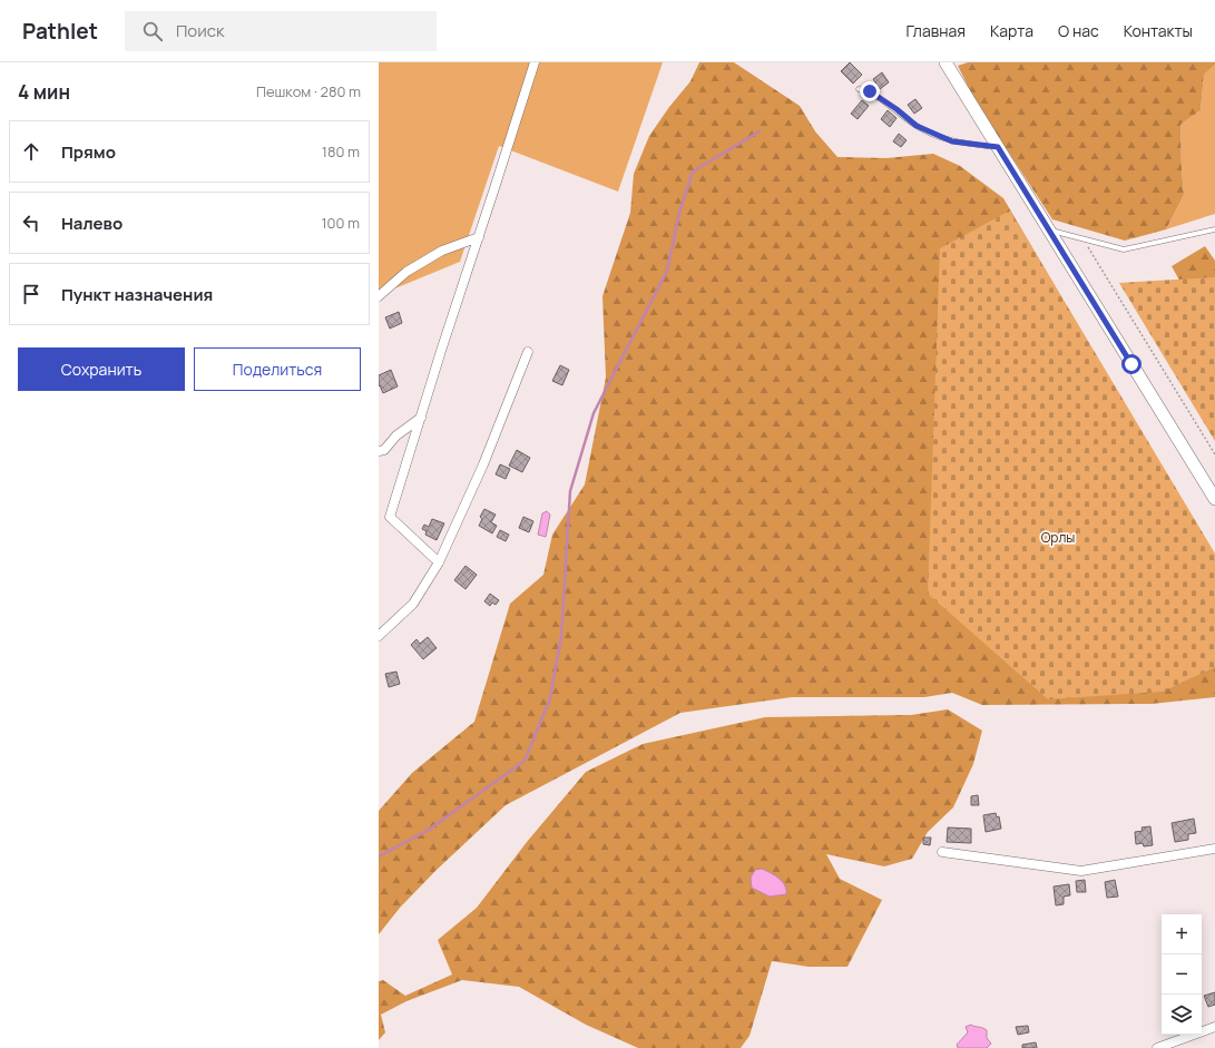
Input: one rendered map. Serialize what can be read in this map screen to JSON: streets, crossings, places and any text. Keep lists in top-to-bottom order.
{
  "parks": ["Орлы"],
  "page": {
    "header": "Pathlet",
    "search": "Поиск",
    "nav": [
      "Главная",
      "Карта",
      "О нас",
      "Контакты"
    ],
    "heading": ["4 мин", "Пешком · 280 m"],
    "list": [
      ["Прямо", "180 m"],
      ["Налево", "100 m"],
      "Пункт назначения"
    ],
    "buttons": ["Сохранить", "Поделиться"],
    "map_buttons": ["+", "−"]
  }
}
